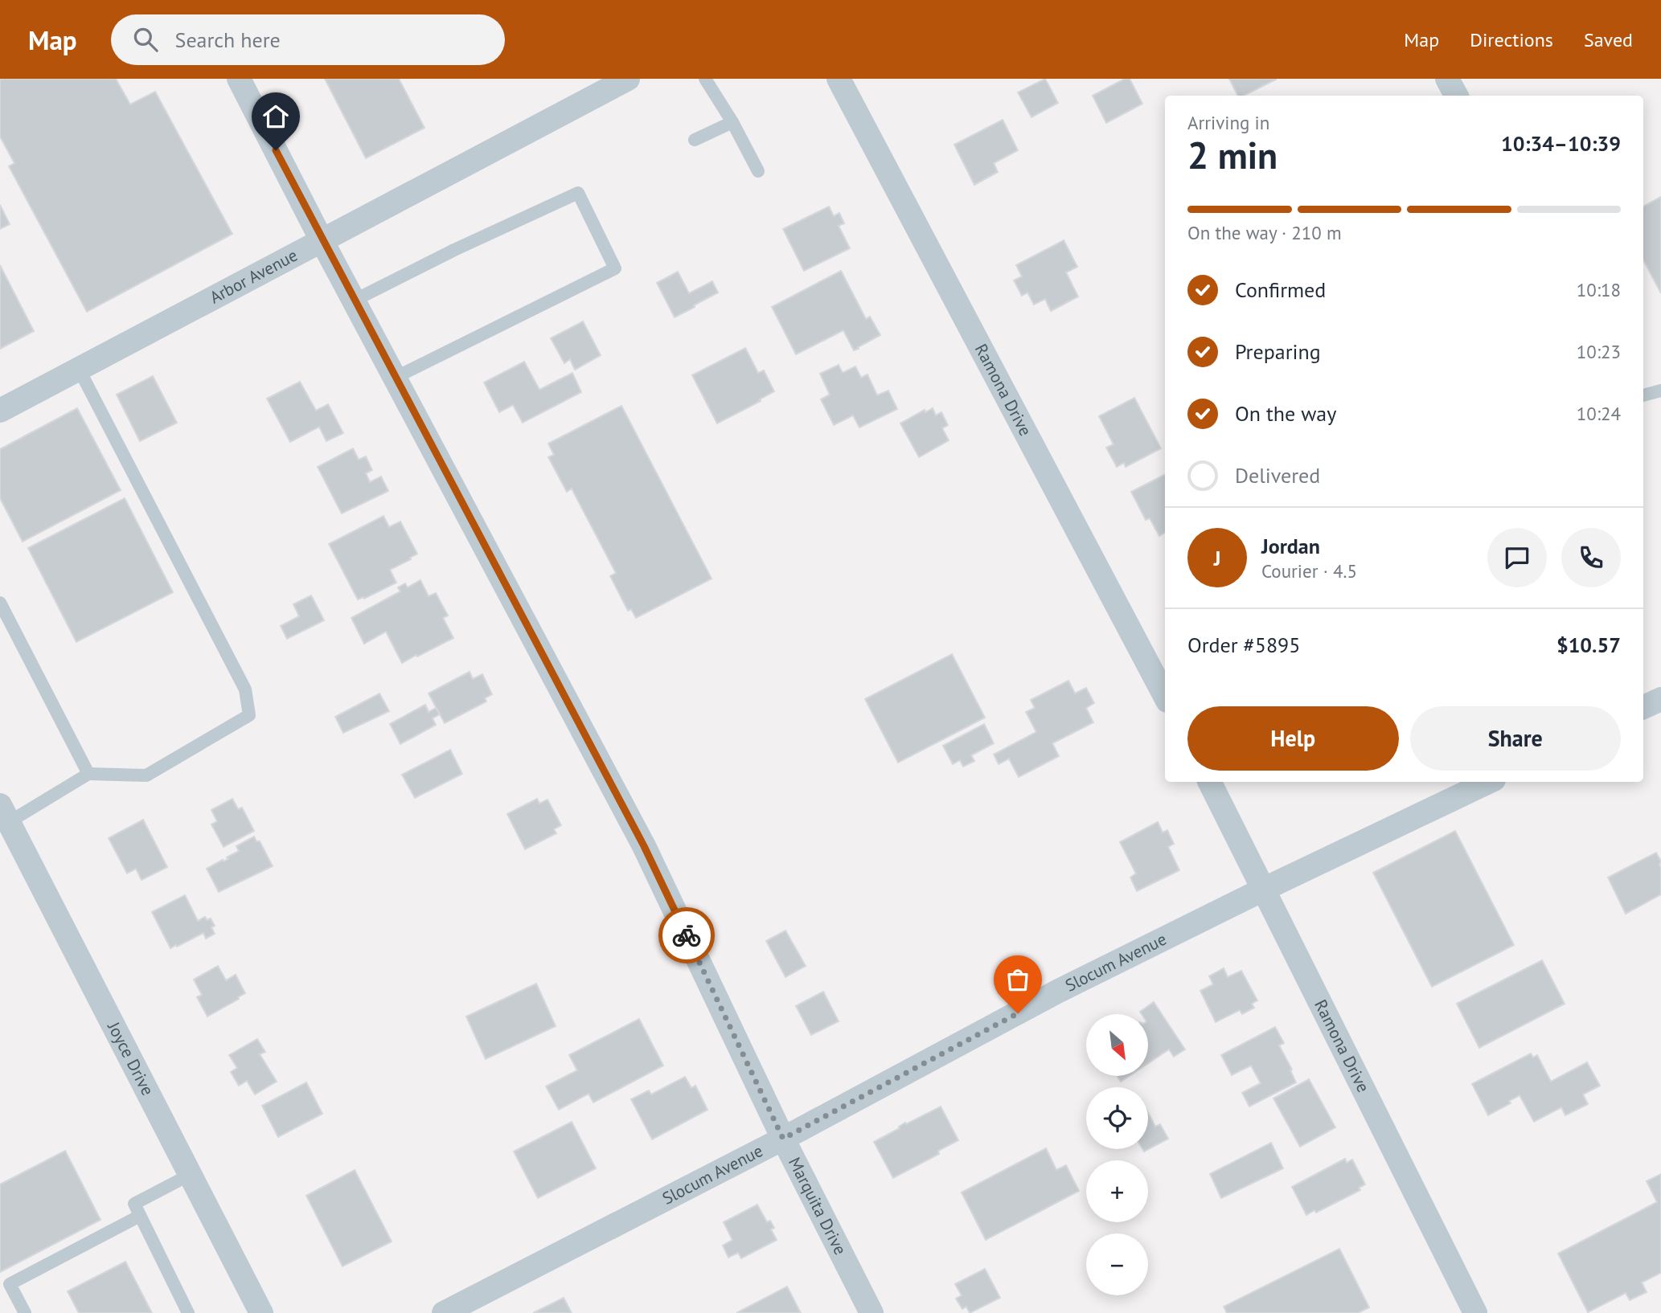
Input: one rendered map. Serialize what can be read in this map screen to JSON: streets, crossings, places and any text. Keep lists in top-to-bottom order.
{
  "streets": {
    "street": [
      "Arbor Avenue",
      "Ramona Drive",
      "Slocum Avenue",
      "Joyce Drive",
      "Marquita Drive"
    ]
  },
  "crossings": [
    ["Arbor Avenue", "Marquita Drive"],
    ["Ramona Drive", "Slocum Avenue"],
    ["Slocum Avenue", "Marquita Drive"]
  ],
  "north": "bottom right",
  "page": {
    "header": "Map",
    "search": "Search here",
    "nav": ["Map", "Directions", "Saved"],
    "heading": ["2 min", "Arriving in", "10:34–10:39"],
    "panel": [
      "Jordan",
      "Courier · 4.5",
      "Order #5895",
      "$10.57"
    ],
    "bar": "On the way · 210 m",
    "list": [
      ["Confirmed", "10:18"],
      ["Preparing", "10:23"],
      ["On the way", "10:24"],
      "Delivered"
    ],
    "round": "J",
    "buttons": ["Help", "Share"],
    "map_buttons": ["+", "−"]
  }
}
